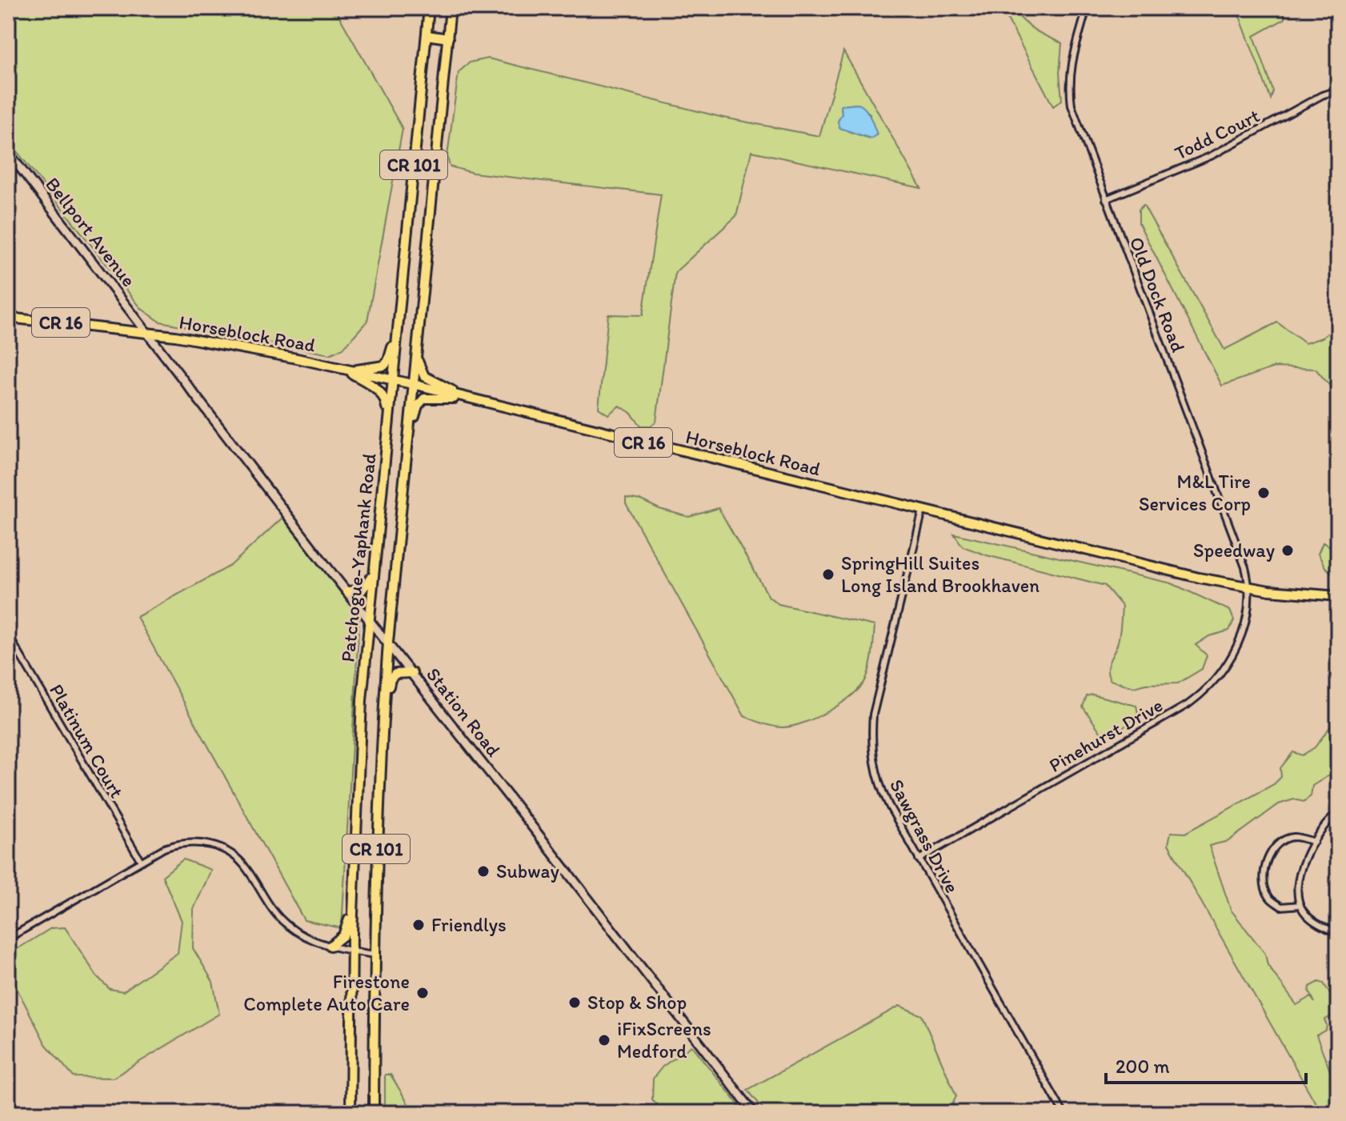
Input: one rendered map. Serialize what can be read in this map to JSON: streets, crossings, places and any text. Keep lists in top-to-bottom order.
{
  "streets": {
    "main road": [
      "CR 101",
      "Bellport Avenue",
      "CR 16",
      "Horseblock Road",
      "Patchogue-Yaphank Road",
      "Station Road"
    ],
    "street": [
      "Todd Court",
      "Old Dock Road",
      "Pinehurst Drive",
      "Platinum Court",
      "Sawgrass Drive"
    ]
  },
  "crossings": [
    ["Todd Court", "Old Dock Road"],
    ["CR 101", "Patchogue-Yaphank Road"],
    ["Bellport Avenue", "Horseblock Road"],
    ["Bellport Avenue", "Station Road"],
    ["Old Dock Road", "Horseblock Road"],
    ["Old Dock Road", "Pinehurst Drive"],
    ["Horseblock Road", "Patchogue-Yaphank Road"],
    ["Horseblock Road", "Station Road"],
    ["Horseblock Road", "Pinehurst Drive"],
    ["Horseblock Road", "Sawgrass Drive"],
    ["Patchogue-Yaphank Road", "Station Road"],
    ["Pinehurst Drive", "Sawgrass Drive"]
  ],
  "places": [
    "M&L Tire Services Corp",
    "Speedway",
    "SpringHill Suites Long Island Brookhaven",
    "Subway",
    "Friendlys",
    "Firestone Complete Auto Care",
    "Stop & Shop",
    "iFixScreens Medford"
  ],
  "scale_bar": "200 m"
}
